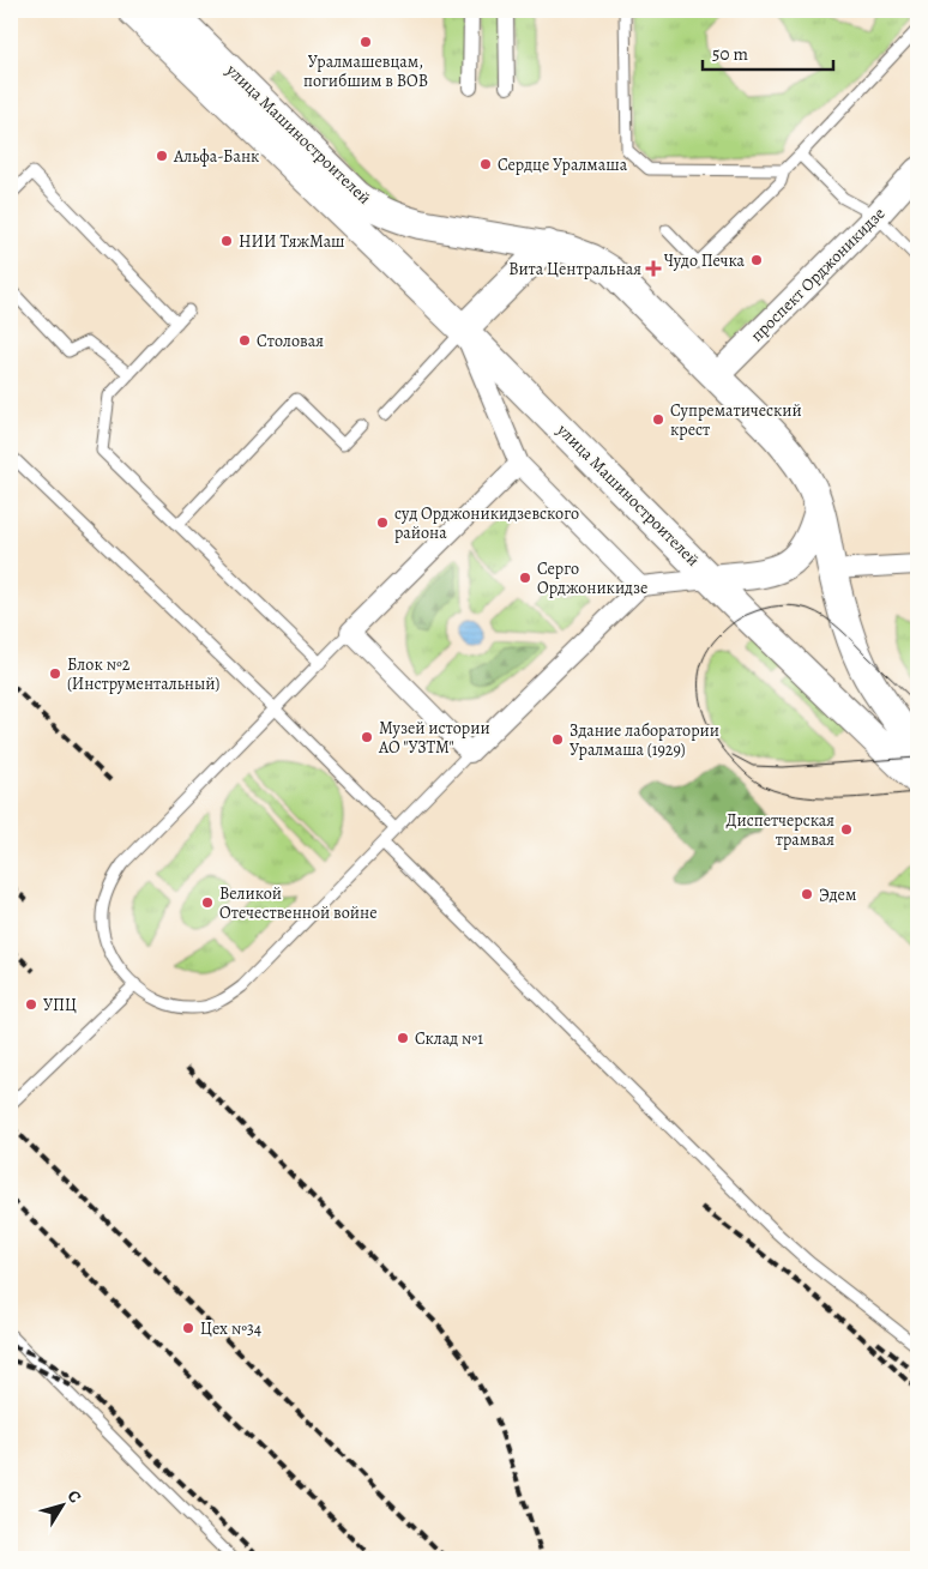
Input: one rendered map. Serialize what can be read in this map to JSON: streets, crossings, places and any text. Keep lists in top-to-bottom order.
{
  "streets": {
    "main road": ["улица Машиностроителей"],
    "street": ["проспект Орджоникидзе"]
  },
  "crossings": [
    ["улица Машиностроителей", "проспект Орджоникидзе"]
  ],
  "places": {
    "other": [
      "Уралмашевцам, погибшим в ВОВ",
      "Альфа-Банк",
      "Сердце Уралмаша",
      "НИИ ТяжМаш",
      "Чудо Печка",
      "Столовая",
      "Супрематический крест",
      "суд Орджоникидзевского района",
      "Серго Орджоникидзе",
      "Блок №2 (Инструментальный)",
      "Музей истории АО \"УЗТМ\"",
      "Здание лаборатории Уралмаша (1929)",
      "Диспетчерская трамвая",
      "Эдем",
      "Великой Отечественной войне",
      "УПЦ",
      "Склад №1",
      "Цех №34"
    ],
    "health": ["Вита Центральная"]
  },
  "scale_bar": "50 m",
  "north": "top right"
}
